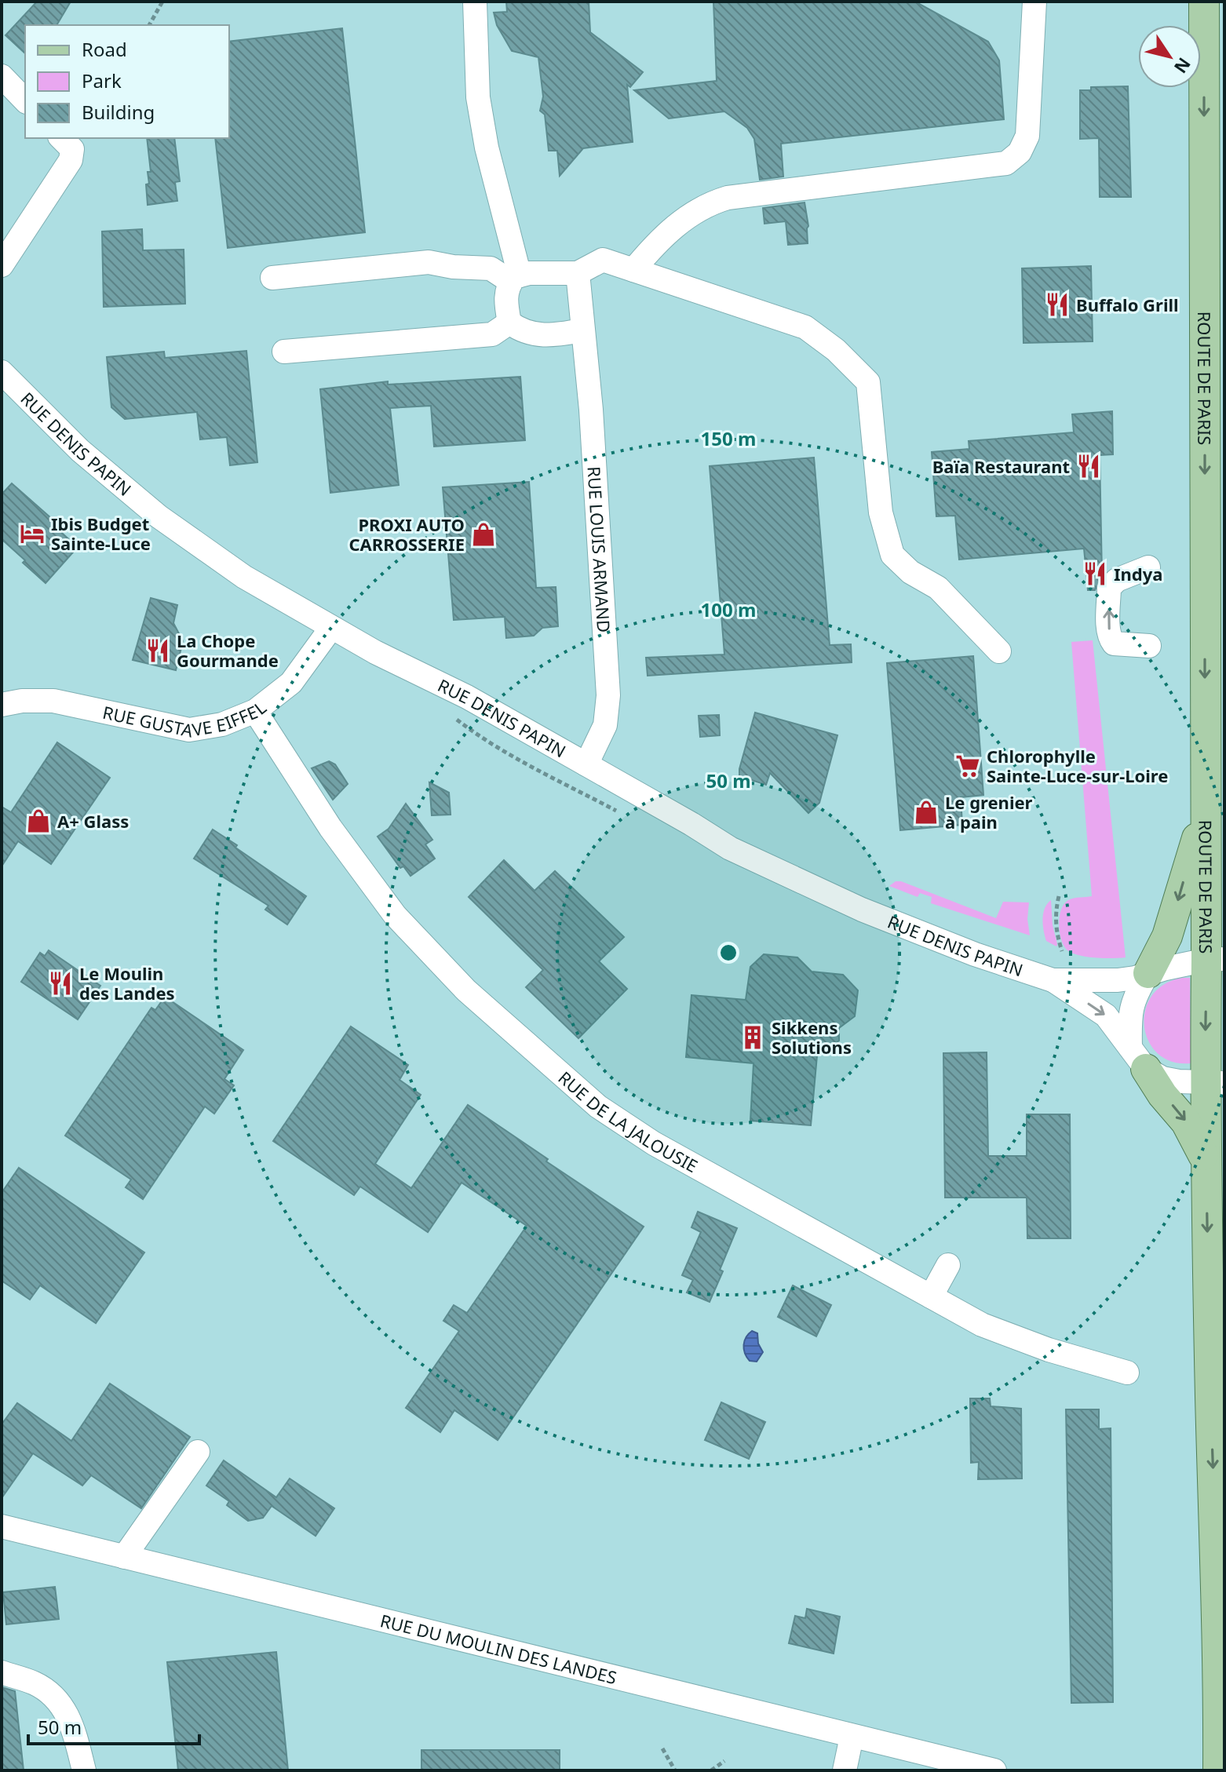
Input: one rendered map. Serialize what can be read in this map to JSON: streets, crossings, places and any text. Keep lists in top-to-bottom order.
{
  "streets": {
    "main road": ["ROUTE DE PARIS"],
    "street": [
      "RUE DENIS PAPIN",
      "RUE LOUIS ARMAND",
      "RUE GUSTAVE EIFFEL",
      "RUE DE LA JALOUSIE",
      "RUE DU MOULIN DES LANDES"
    ]
  },
  "crossings": [
    ["RUE DENIS PAPIN", "RUE LOUIS ARMAND"],
    ["RUE DENIS PAPIN", "RUE GUSTAVE EIFFEL"],
    ["RUE GUSTAVE EIFFEL", "RUE DE LA JALOUSIE"]
  ],
  "one_way": ["ROUTE DE PARIS"],
  "places": {
    "restaurant": [
      "Buffalo Grill",
      "Baïa Restaurant",
      "Indya",
      "La Chope Gourmande",
      "Le Moulin des Landes"
    ],
    "hotel": ["Ibis Budget Sainte-Luce"],
    "shop": ["PROXI AUTO CARROSSERIE", "Le grenier à pain", "A+ Glass"],
    "supermarket": ["Chlorophylle Sainte-Luce-sur-Loire"],
    "building": ["Sikkens Solutions"]
  },
  "legend": ["Road", "Park", "Building"],
  "scale_bar": "50 m",
  "north": "bottom right",
  "rings": ["150 m", "100 m", "50 m"]
}
